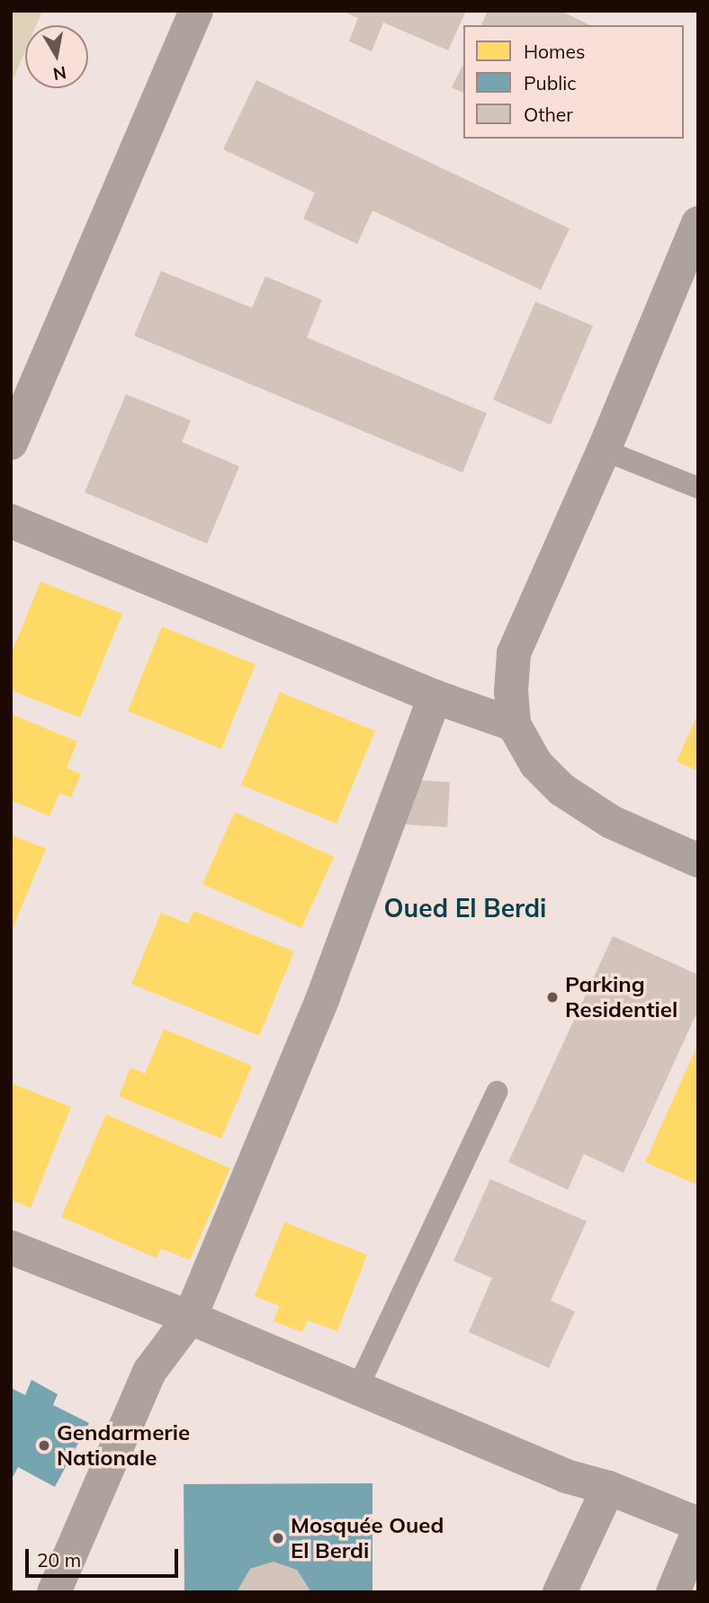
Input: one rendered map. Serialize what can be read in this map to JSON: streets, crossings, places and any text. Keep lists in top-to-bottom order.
{
  "districts": ["Oued El Berdi"],
  "places": ["Parking Residentiel", "Gendarmerie Nationale", "Mosquée Oued El Berdi"],
  "legend": ["Homes", "Public", "Other"],
  "scale_bar": "20 m",
  "north": "bottom"
}
